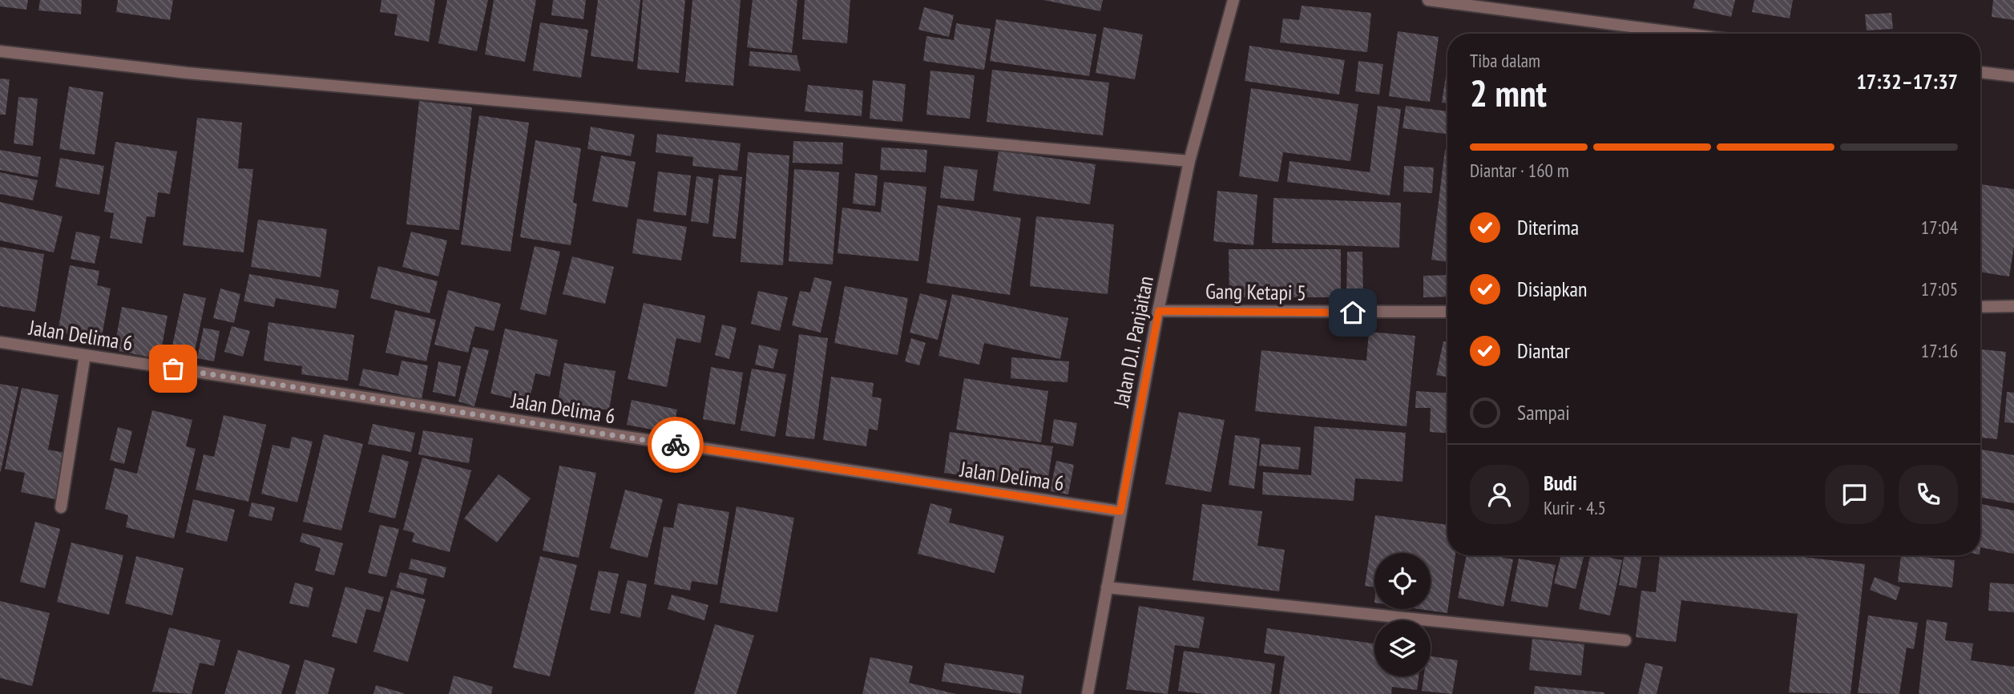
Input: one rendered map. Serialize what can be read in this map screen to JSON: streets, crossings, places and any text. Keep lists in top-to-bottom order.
{
  "streets": {
    "street": ["Gang Ketapi 5", "Jalan Delima 6", "Jalan D.I. Panjaitan"]
  },
  "crossings": [
    ["Gang Ketapi 5", "Jalan D.I. Panjaitan"],
    ["Jalan Delima 6", "Jalan D.I. Panjaitan"]
  ],
  "page": {
    "heading": ["2 mnt", "Tiba dalam", "17:32–17:37"],
    "panel": ["Budi", "Kurir · 4.5"],
    "bar": "Diantar · 160 m",
    "list": [
      ["Diterima", "17:04"],
      ["Disiapkan", "17:05"],
      ["Diantar", "17:16"],
      "Sampai"
    ]
  }
}
